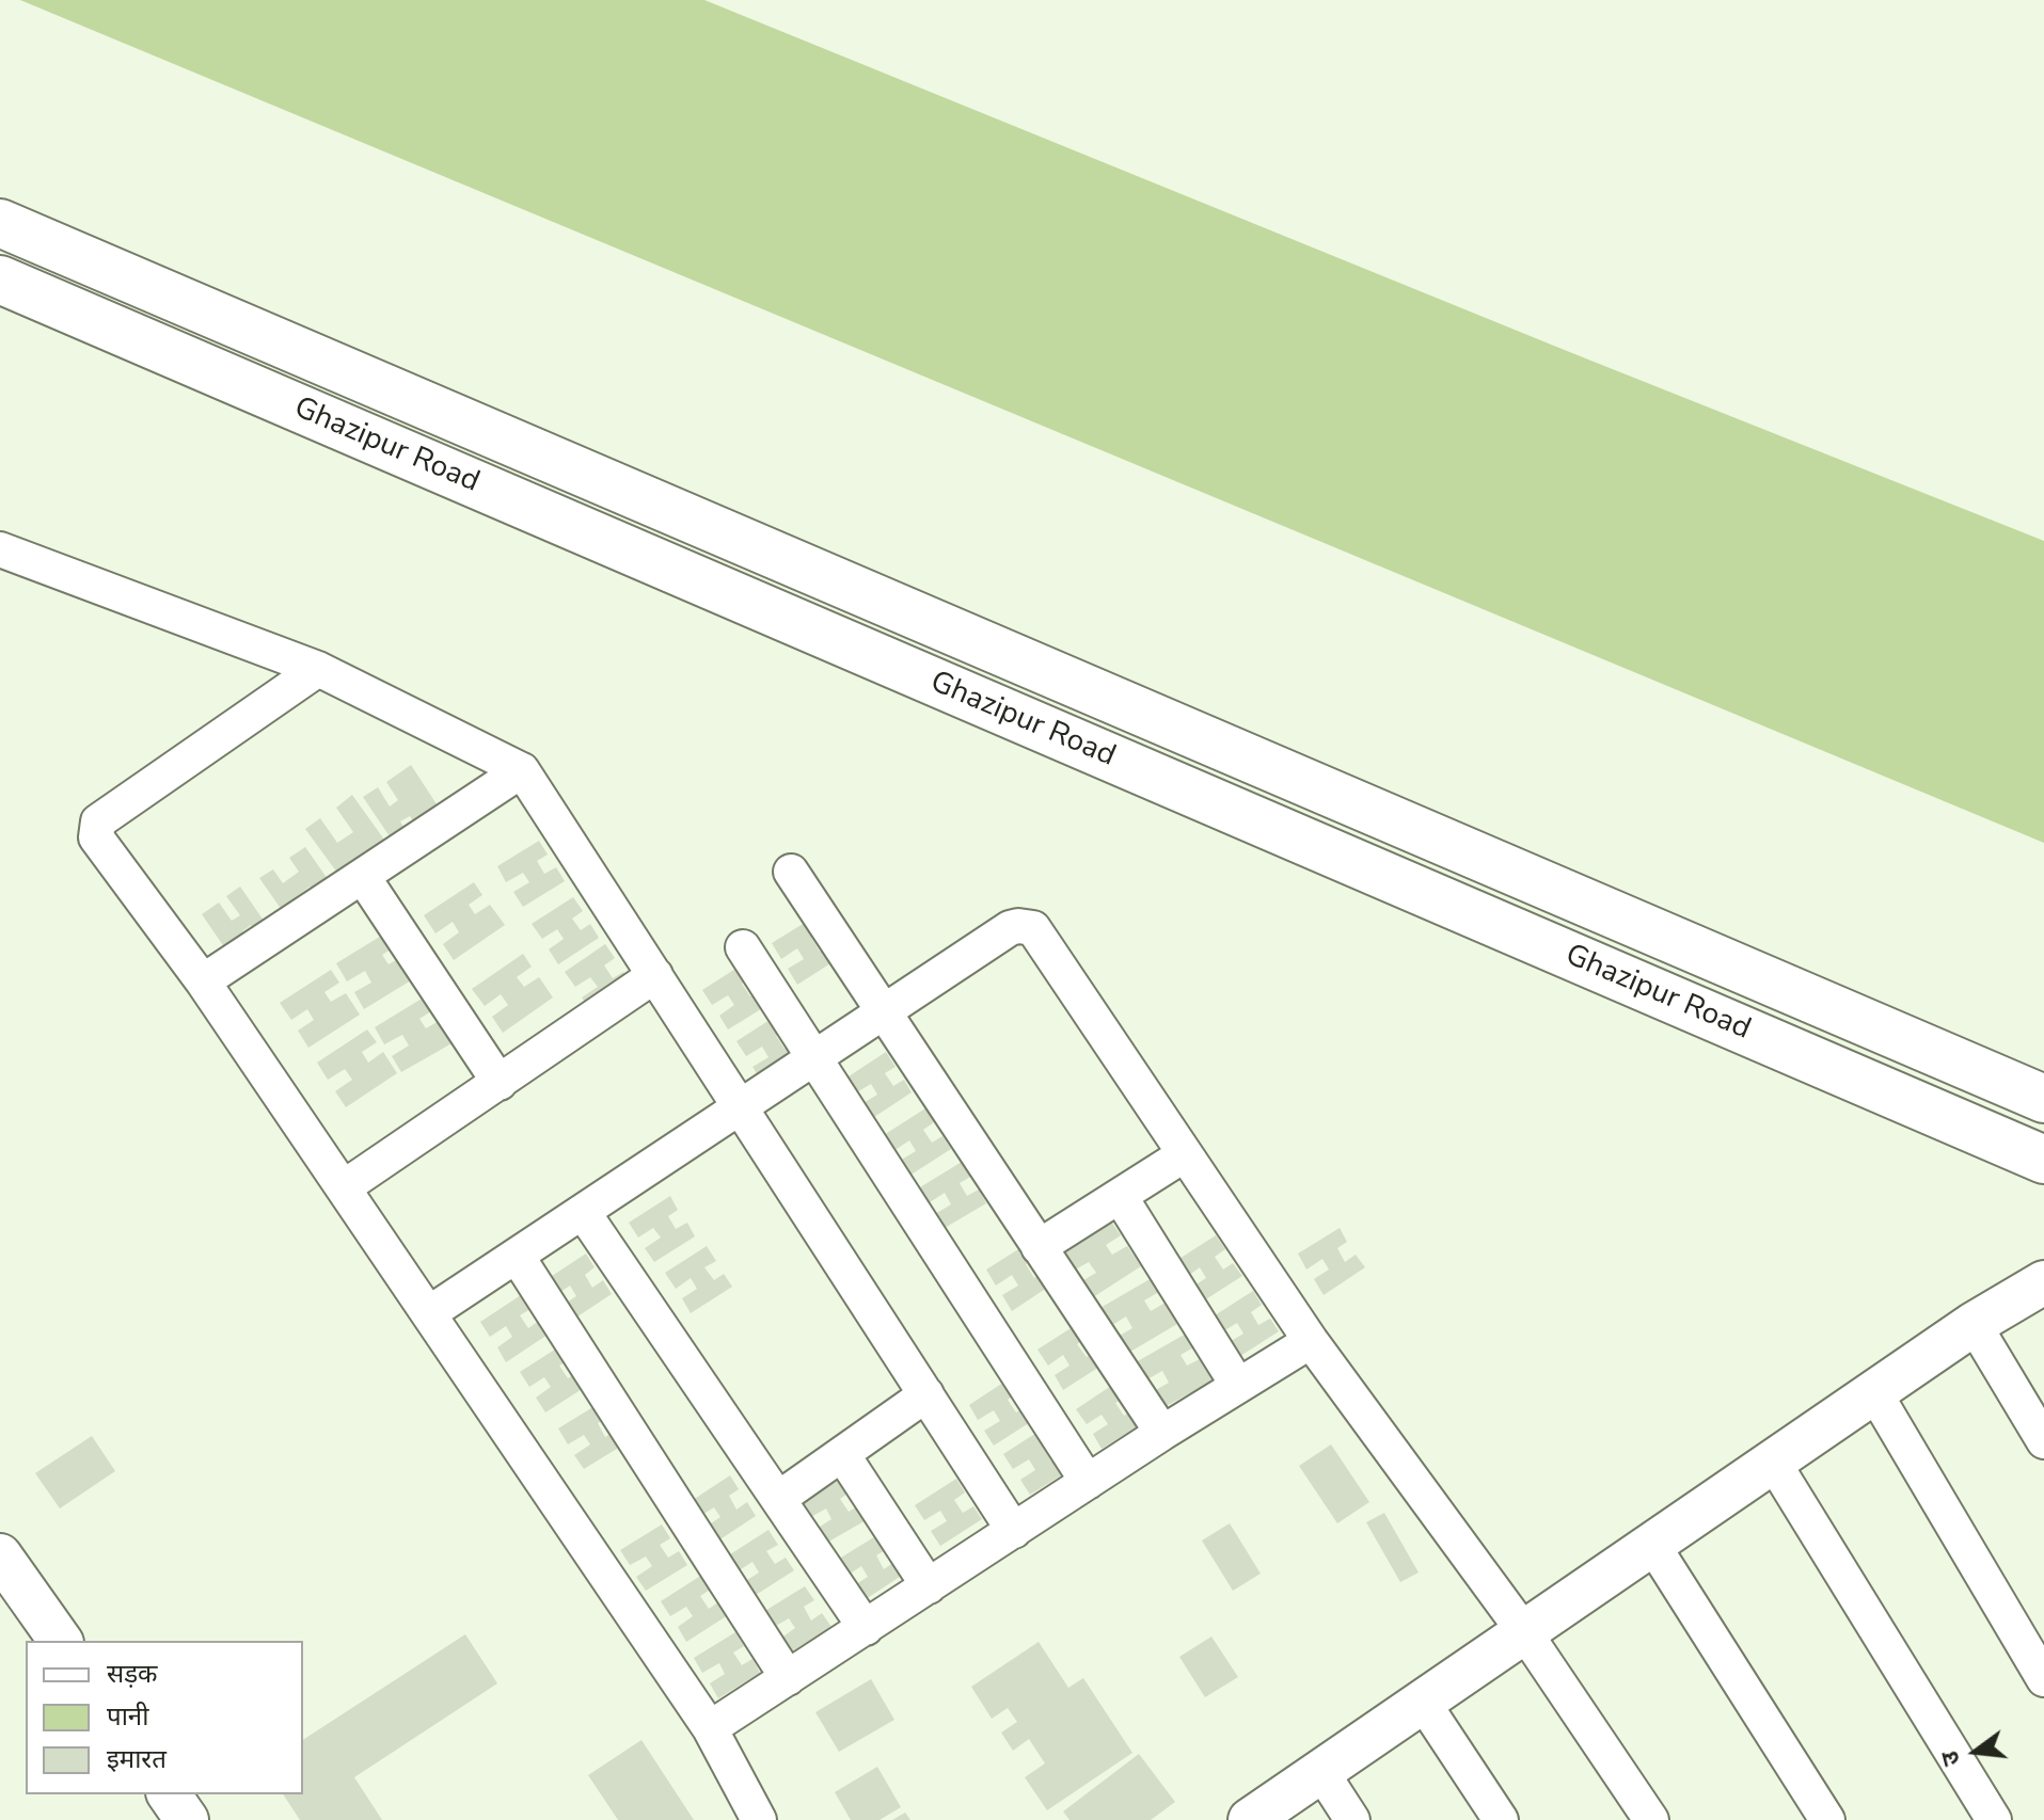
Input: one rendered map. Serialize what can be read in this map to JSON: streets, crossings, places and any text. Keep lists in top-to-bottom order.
{
  "streets": {
    "main road": ["Ghazipur Road"]
  },
  "legend": ["सड़क", "पानी", "इमारत"],
  "north": "left"
}
